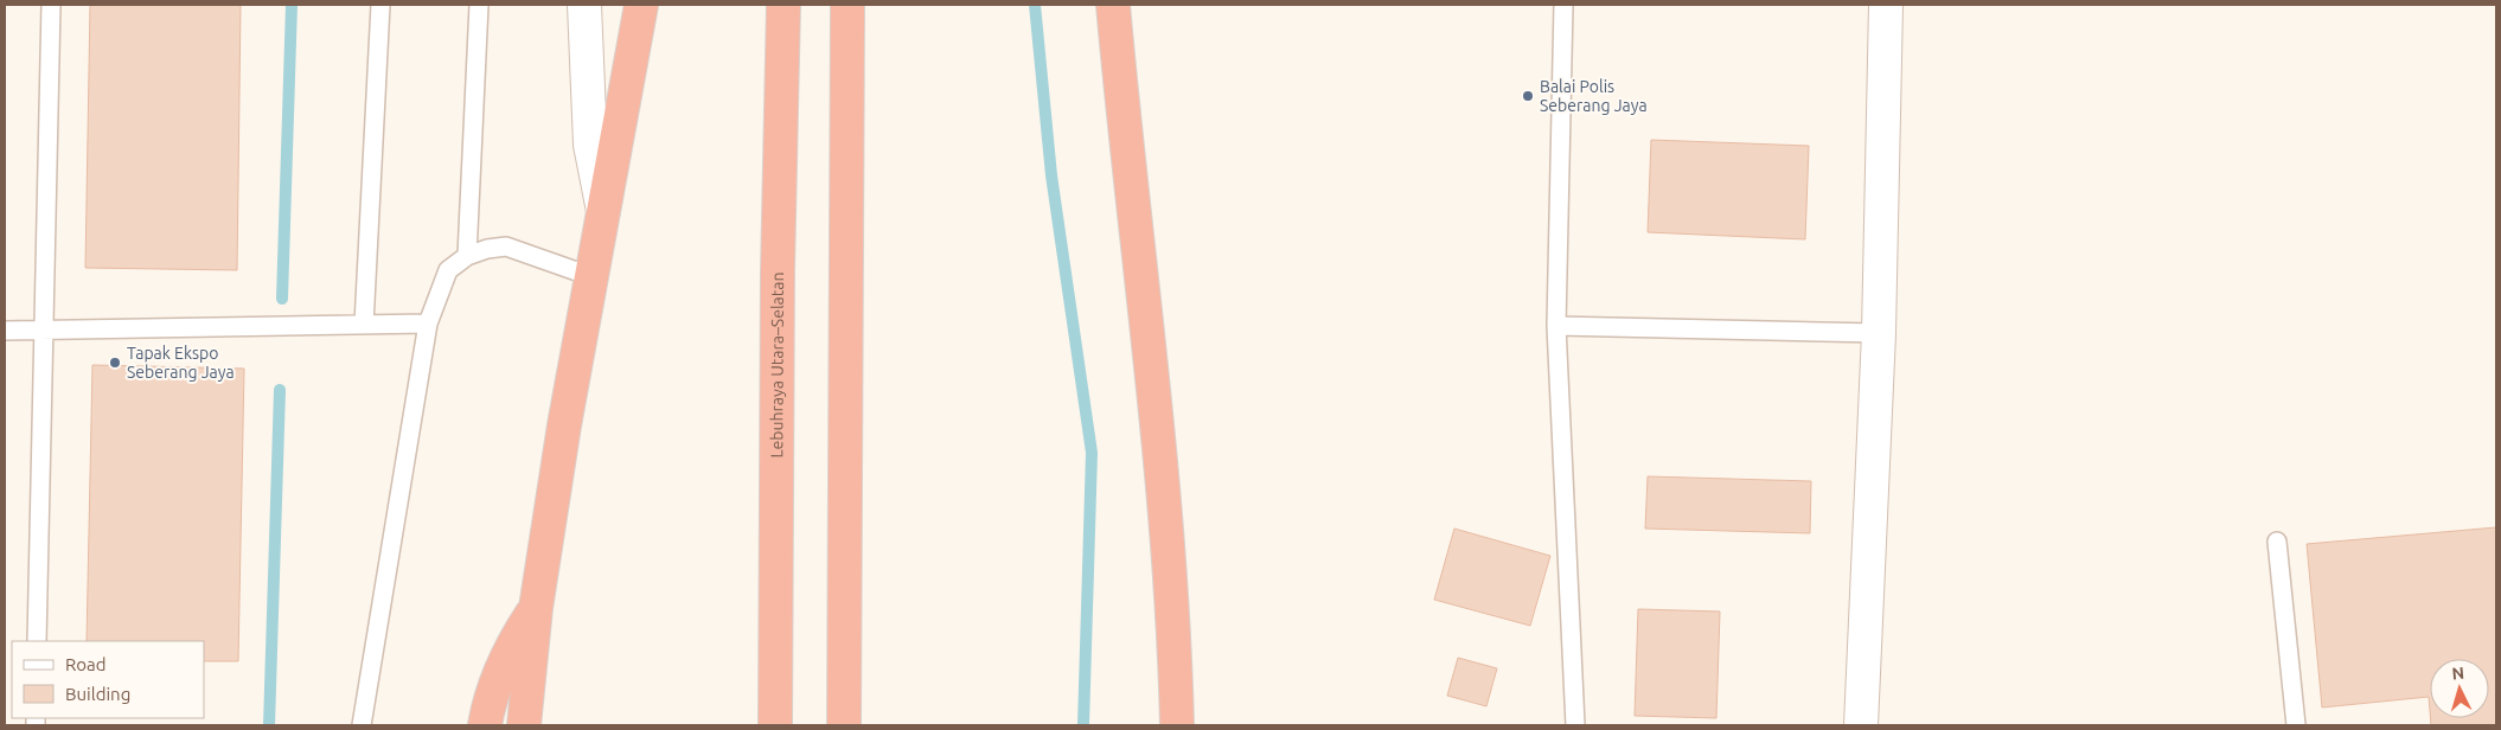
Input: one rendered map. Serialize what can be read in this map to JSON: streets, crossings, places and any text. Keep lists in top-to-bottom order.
{
  "streets": {
    "highway": ["Lebuhraya Utara–Selatan"]
  },
  "places": ["Balai Polis Seberang Jaya", "Tapak Ekspo Seberang Jaya"],
  "legend": ["Road", "Building"],
  "north": "top"
}
